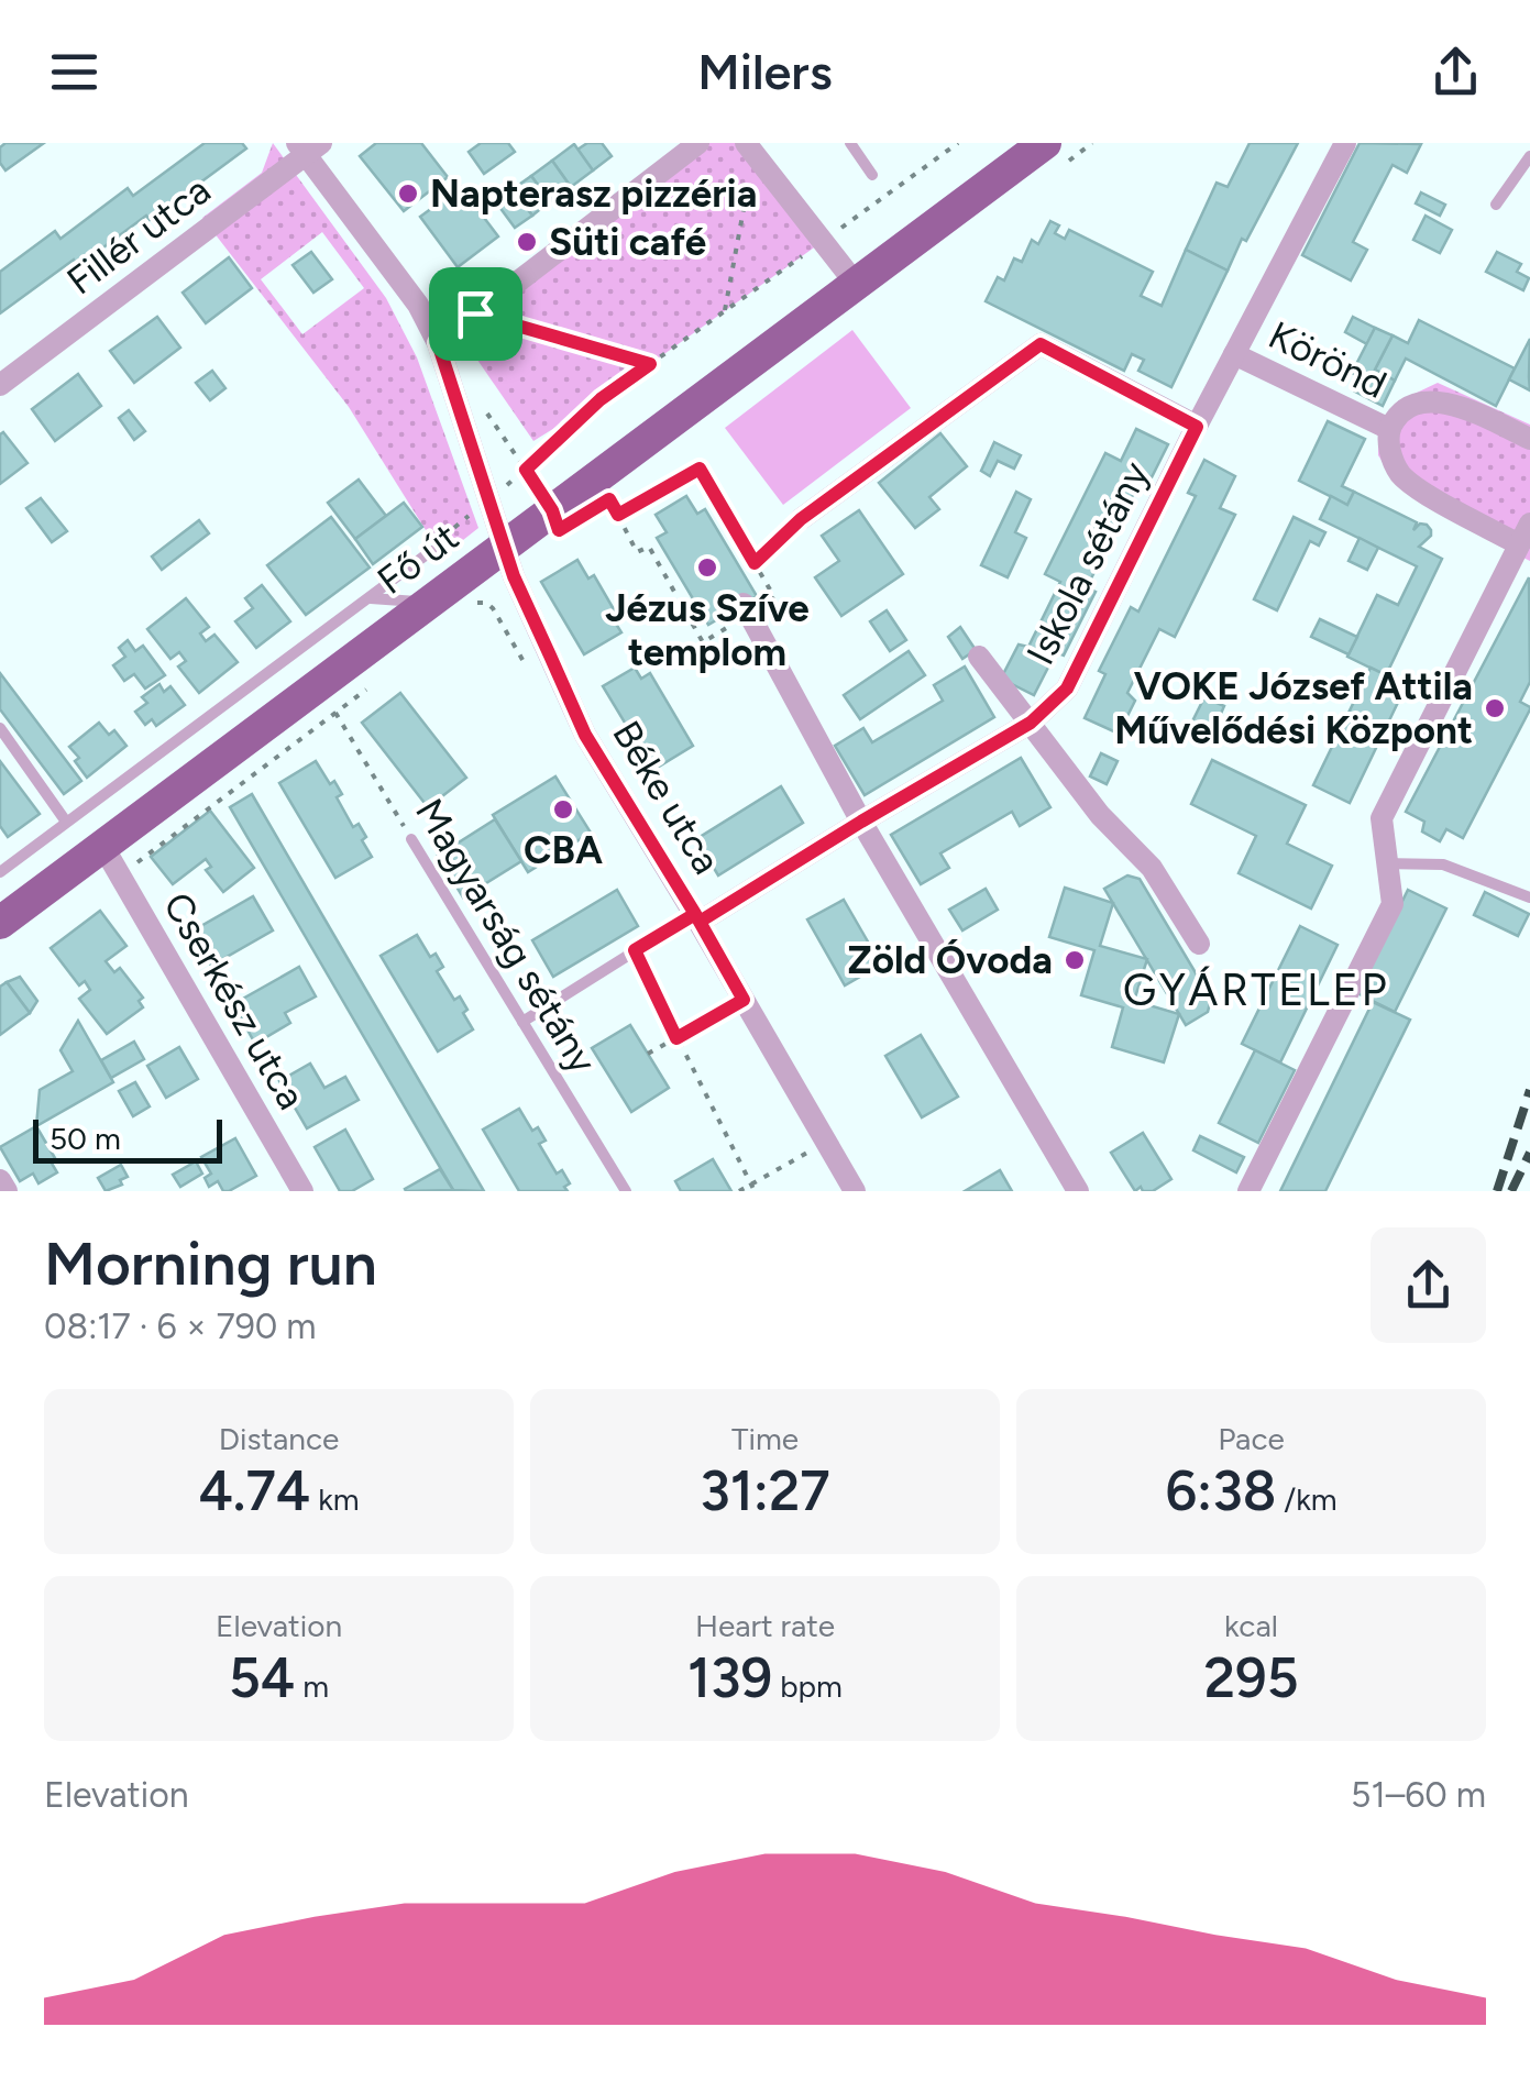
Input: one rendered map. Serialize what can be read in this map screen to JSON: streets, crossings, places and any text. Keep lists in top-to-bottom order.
{
  "streets": {
    "main road": ["Fő út"],
    "street": [
      "Fillér utca",
      "Körönd",
      "Iskola sétány",
      "Béke utca",
      "Cserkész utca"
    ],
    "lane": ["Magyarság sétány"]
  },
  "crossings": [
    ["Fillér utca", "Béke utca"],
    ["Körönd", "Iskola sétány"],
    ["Fő út", "Béke utca"],
    ["Fő út", "Cserkész utca"],
    ["Iskola sétány", "Béke utca"],
    ["Iskola sétány", "Magyarság sétány"]
  ],
  "districts": ["GYÁRTELEP"],
  "places": [
    "Napterasz pizzéria",
    "Süti café",
    "Jézus Szíve templom",
    "VOKE József Attila Művelődési Központ",
    "CBA",
    "Zöld Óvoda"
  ],
  "scale_bar": "50 m",
  "page": {
    "header": "Milers",
    "scale": "50 m",
    "heading": ["Morning run", "08:17 · 6 × 790 m"],
    "stats": [
      ["Distance", "4.74 km"],
      ["Time", "31:27"],
      ["Pace", "6:38 /km"],
      ["Elevation", "54 m"],
      ["Heart rate", "139 bpm"],
      ["kcal", "295"]
    ],
    "chart": ["Elevation", "51–60 m"]
  }
}
